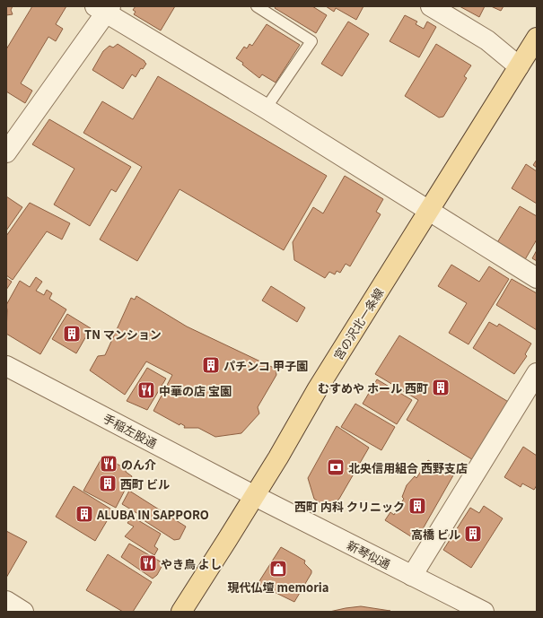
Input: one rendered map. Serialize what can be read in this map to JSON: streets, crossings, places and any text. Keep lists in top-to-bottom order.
{
  "streets": {
    "main road": ["宮の沢北一条線"],
    "street": ["手稲左股通", "新琴似通"]
  },
  "crossings": [
    ["宮の沢北一条線", "手稲左股通"],
    ["宮の沢北一条線", "新琴似通"],
    ["手稲左股通", "新琴似通"]
  ],
  "places": {
    "building": [
      "TN マンション",
      "パチンコ 甲子園",
      "むすめや ホール 西町",
      "西町 ビル",
      "西町 内科 クリニック",
      "ALUBA IN SAPPORO",
      "高橋 ビル"
    ],
    "restaurant": ["中華の店 宝園", "のん介", "やき鳥 よし"],
    "bank": ["北央信用組合 西野支店"],
    "shop": ["現代仏壇 memoria"]
  }
}
